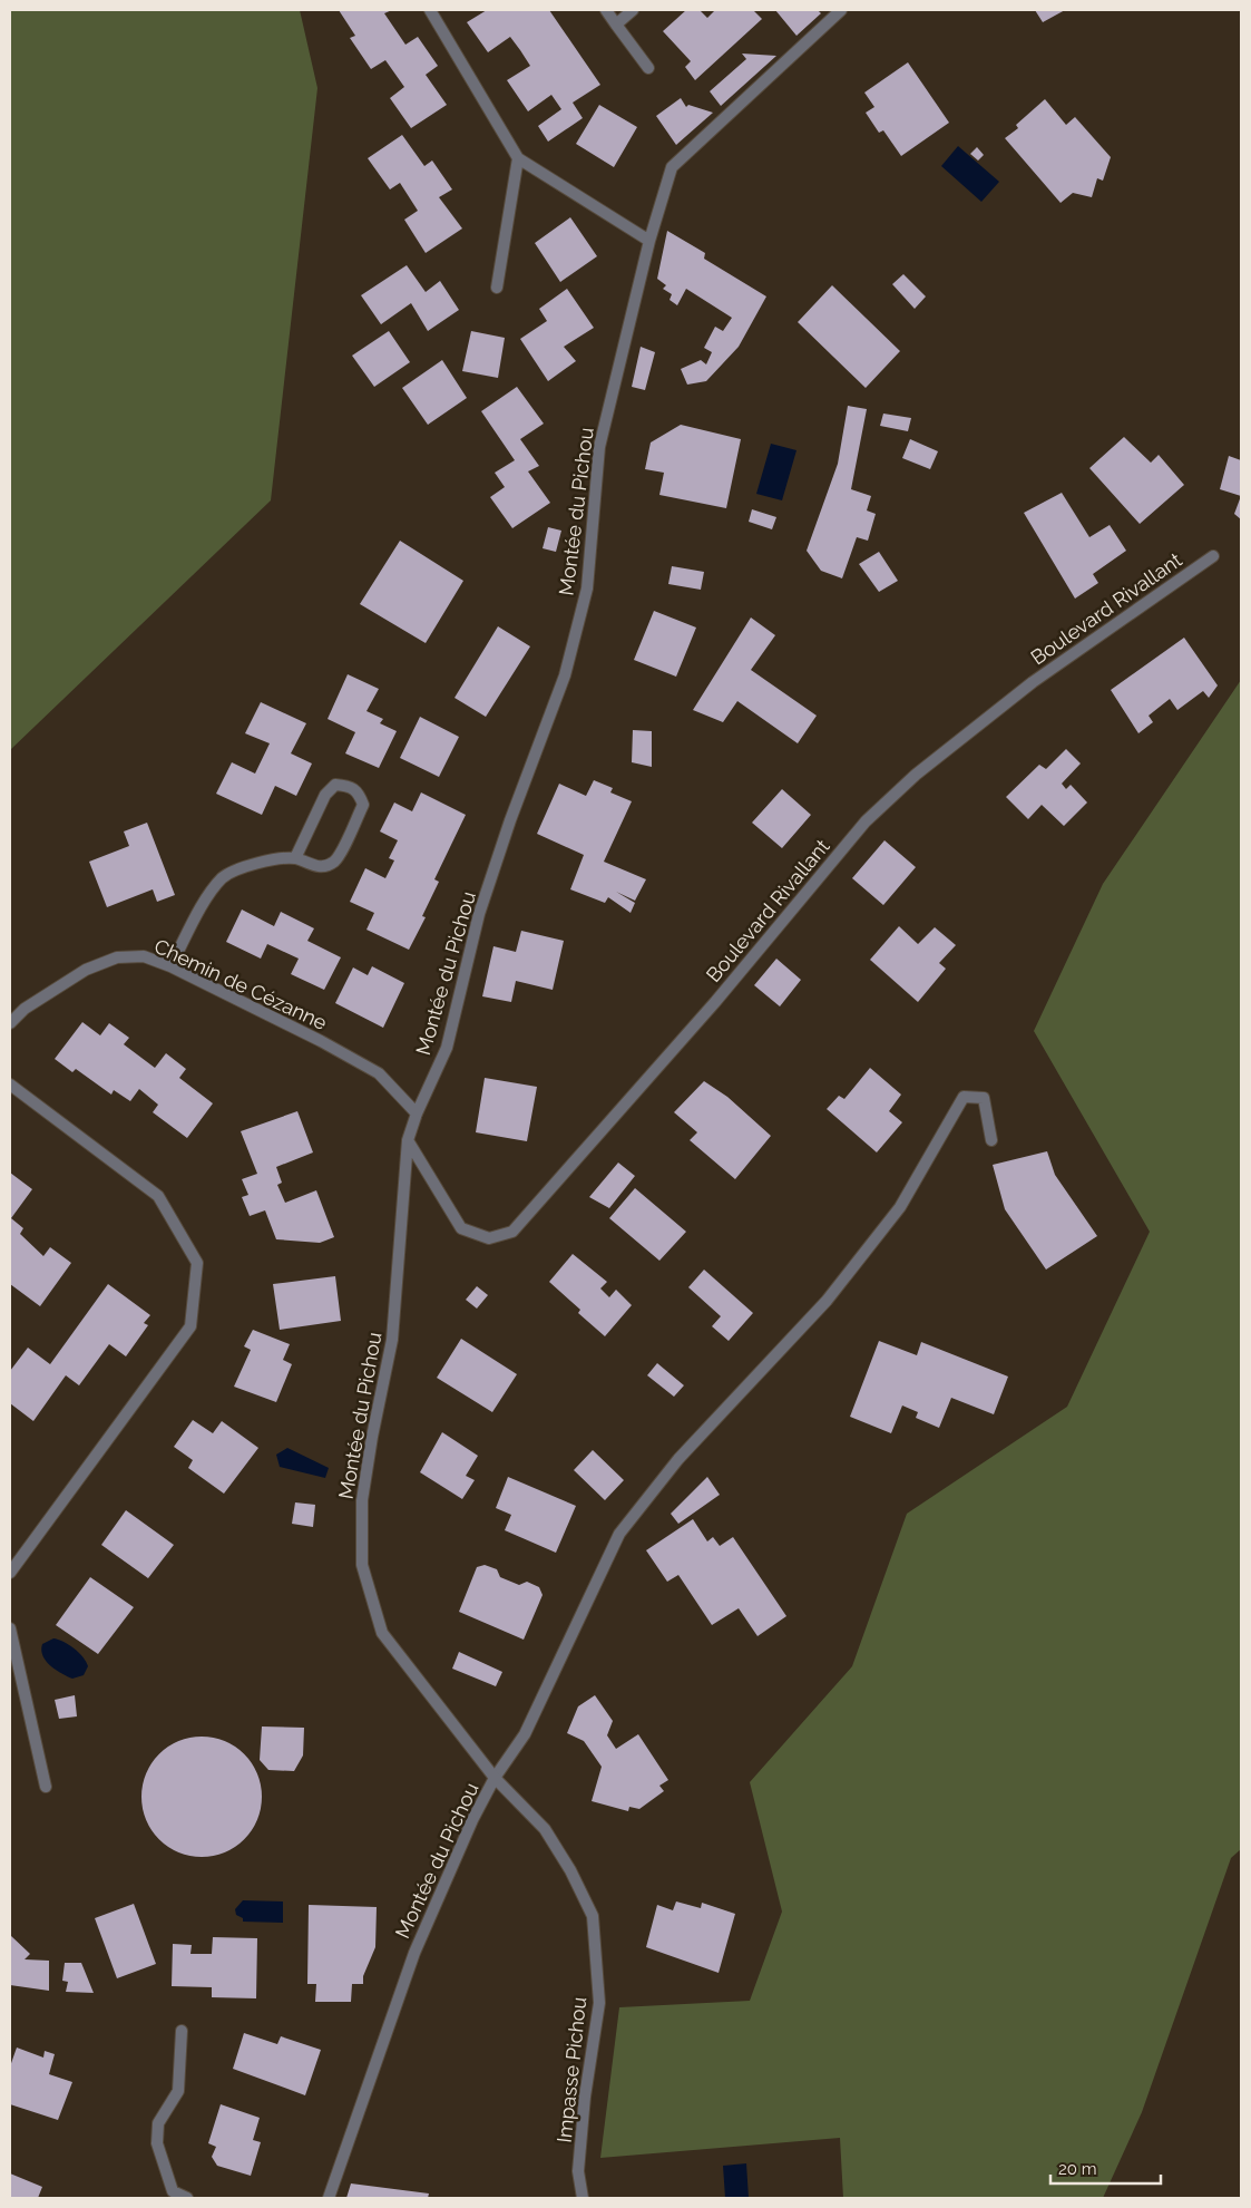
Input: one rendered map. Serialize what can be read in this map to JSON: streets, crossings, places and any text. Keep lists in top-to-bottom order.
{
  "streets": {
    "street": [
      "Montée du Pichou",
      "Boulevard Rivallant",
      "Chemin de Cézanne",
      "Impasse Pichou"
    ]
  },
  "crossings": [
    ["Montée du Pichou", "Boulevard Rivallant"],
    ["Montée du Pichou", "Chemin de Cézanne"],
    ["Montée du Pichou", "Impasse Pichou"]
  ],
  "scale_bar": "20 m"
}
